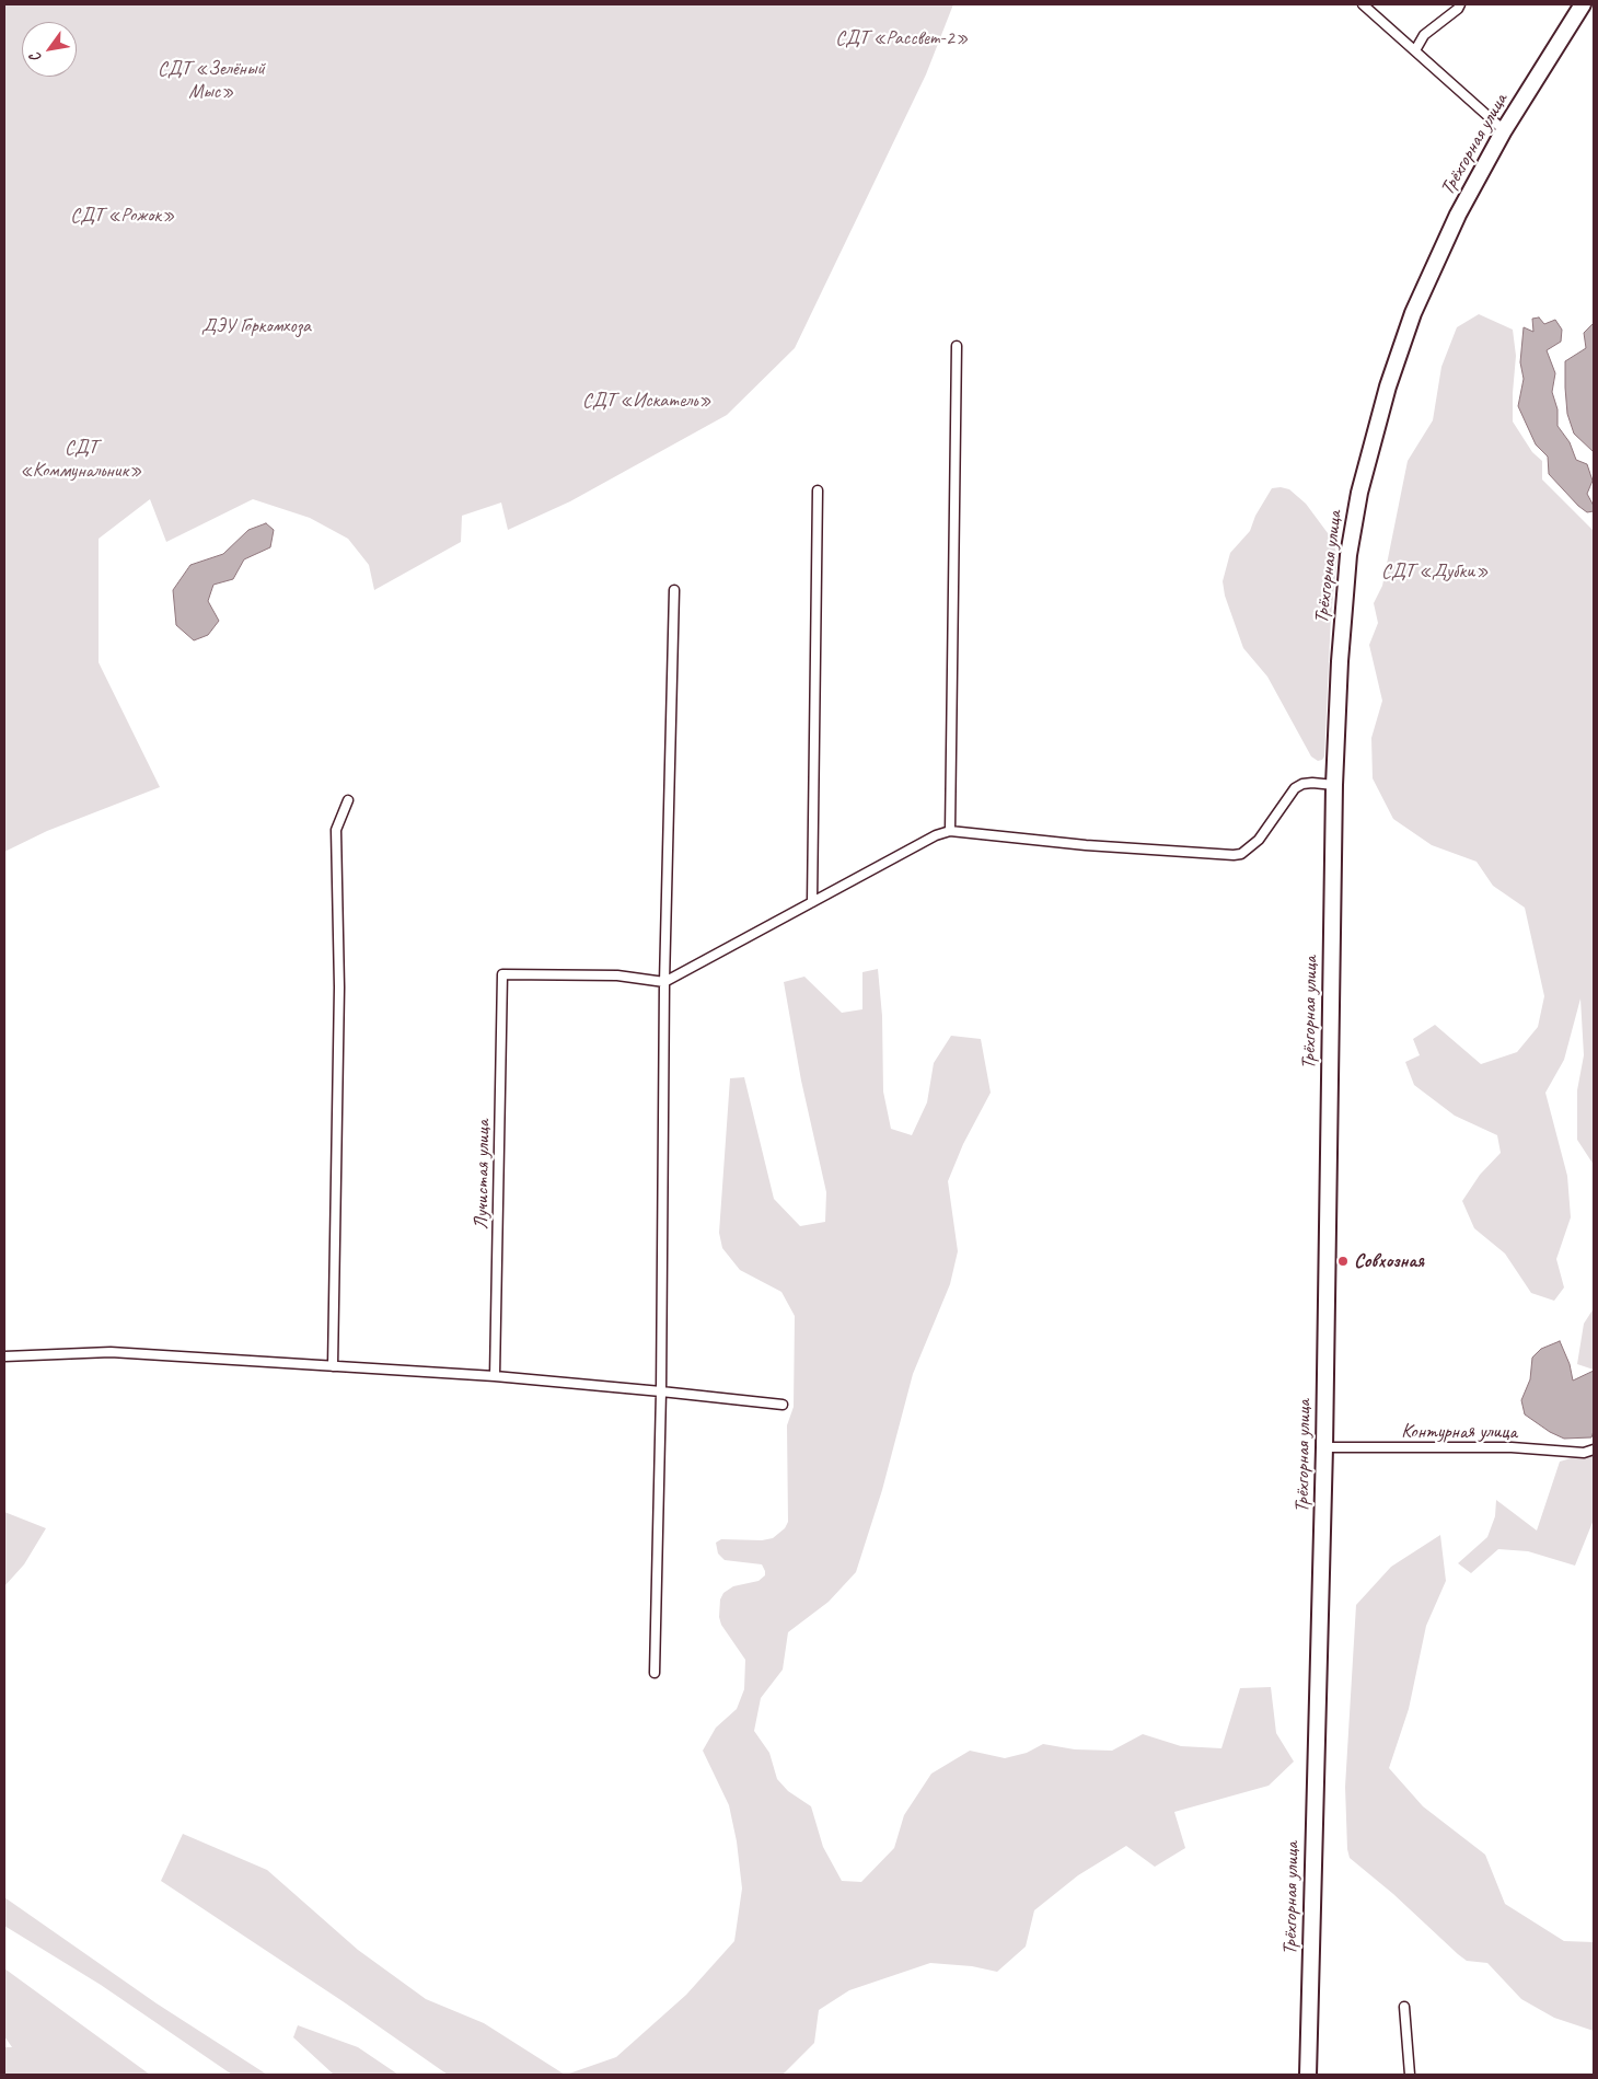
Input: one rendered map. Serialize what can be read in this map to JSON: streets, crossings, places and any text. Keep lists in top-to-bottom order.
{
  "streets": {
    "highway": ["Трёхгорная улица"],
    "street": ["Лучистая улица", "Контурная улица"]
  },
  "crossings": [
    ["Трёхгорная улица", "Контурная улица"]
  ],
  "parks": [
    "СДТ «Рассвет-2»",
    "СДТ «Зелёный Мыс»",
    "СДТ «Рожок»",
    "ДЭУ Горкомхоза",
    "СДТ «Искатель»",
    "СДТ «Коммунальник»",
    "СДТ «Дубки»"
  ],
  "places": ["Совхозная"],
  "north": "bottom left"
}
